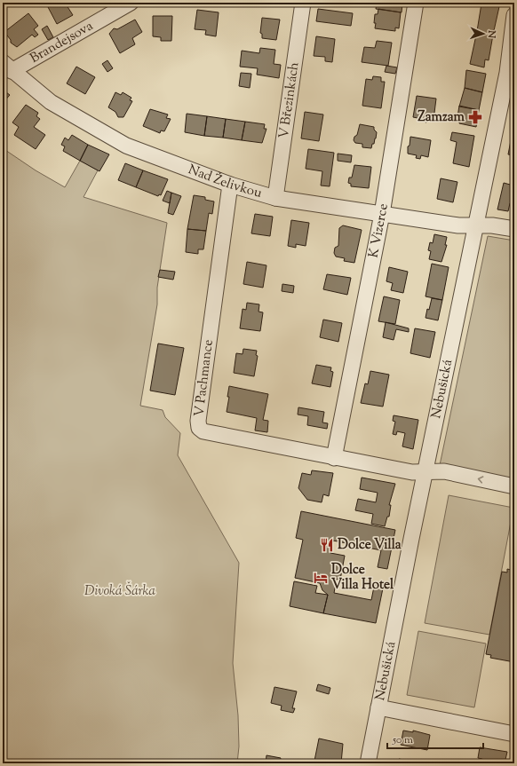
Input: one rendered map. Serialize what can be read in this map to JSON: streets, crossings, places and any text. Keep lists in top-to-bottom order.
{
  "streets": {
    "street": [
      "Brandejsova",
      "V Březinkách",
      "Nad Želivkou",
      "K Vizerce",
      "V Pachmance",
      "Nebušická"
    ]
  },
  "crossings": [
    ["Brandejsova", "Nad Želivkou"],
    ["V Březinkách", "Nad Želivkou"],
    ["Nad Želivkou", "K Vizerce"],
    ["Nad Želivkou", "V Pachmance"],
    ["Nad Želivkou", "Nebušická"],
    ["K Vizerce", "V Pachmance"],
    ["V Pachmance", "Nebušická"]
  ],
  "parks": ["Divoká Šárka"],
  "places": {
    "pharmacy": ["Zamzam"],
    "restaurant": ["Dolce Villa"],
    "hotel": ["Dolce Villa Hotel"]
  },
  "scale_bar": "50 m",
  "north": "right"
}
